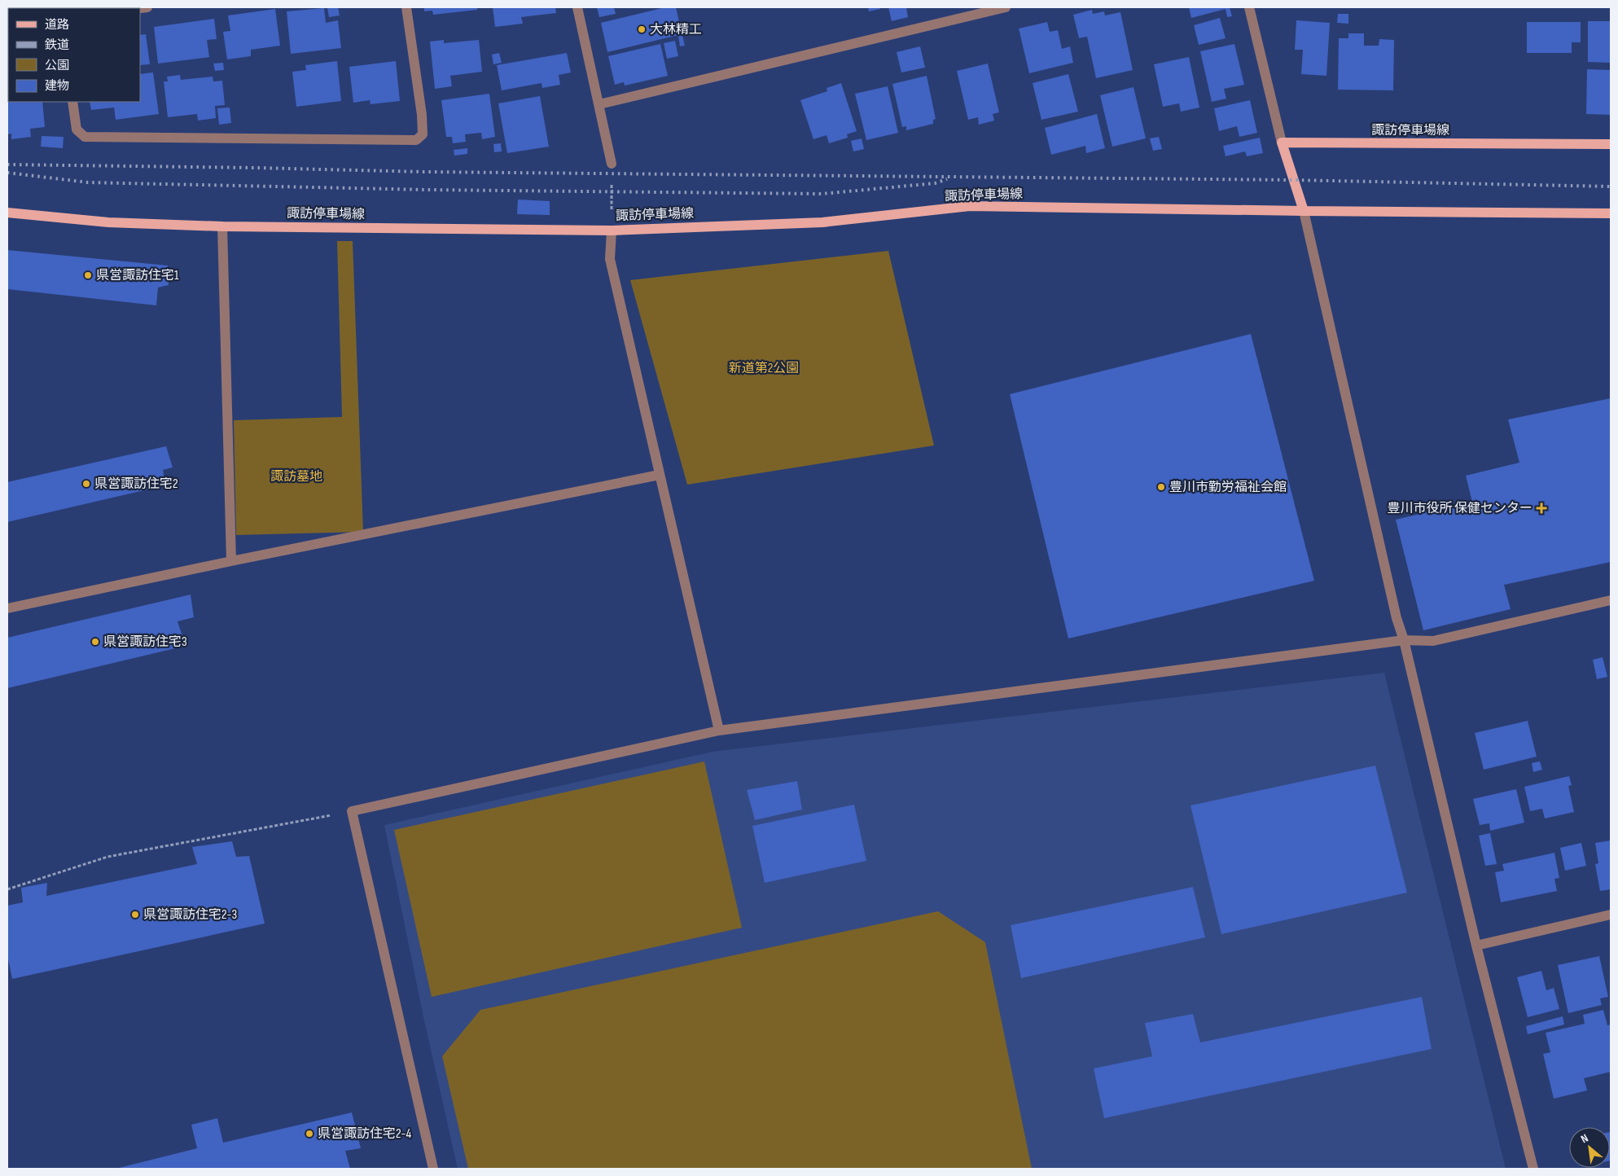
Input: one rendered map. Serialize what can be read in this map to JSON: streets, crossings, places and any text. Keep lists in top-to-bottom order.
{
  "streets": {
    "main road": ["諏訪停車場線"]
  },
  "parks": ["新道第2公園", "諏訪墓地"],
  "places": {
    "other": [
      "大林精工",
      "県営諏訪住宅1",
      "県営諏訪住宅2",
      "豊川市勤労福祉会館",
      "県営諏訪住宅3",
      "県営諏訪住宅2-3",
      "県営諏訪住宅2-4"
    ],
    "health": ["豊川市役所 保健センター"]
  },
  "legend": [
    "道路",
    "鉄道",
    "公園",
    "建物"
  ],
  "north": "top left"
}
